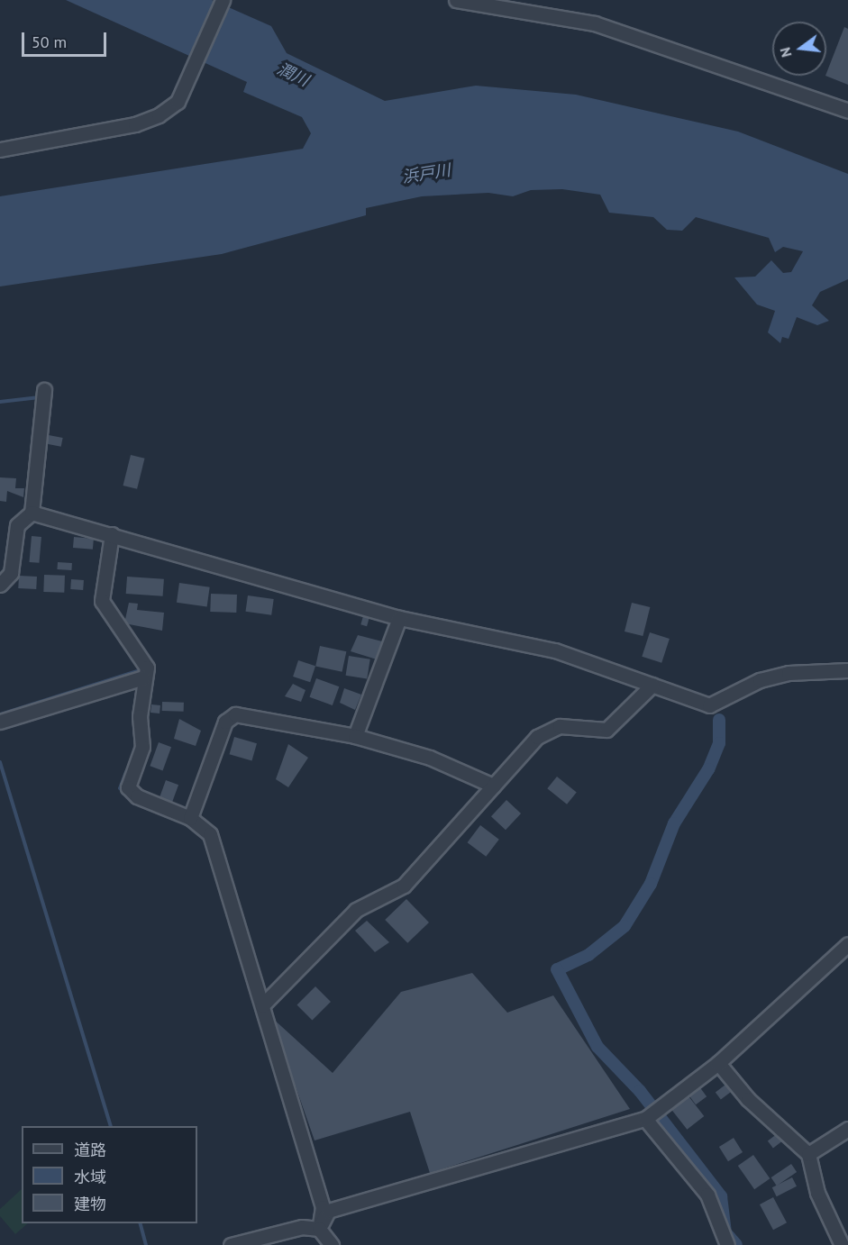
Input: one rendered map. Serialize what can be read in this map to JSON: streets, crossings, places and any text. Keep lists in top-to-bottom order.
{
  "water": ["潤川", "浜戸川"],
  "legend": ["道路", "水域", "建物"],
  "scale_bar": "50 m",
  "north": "left"
}
